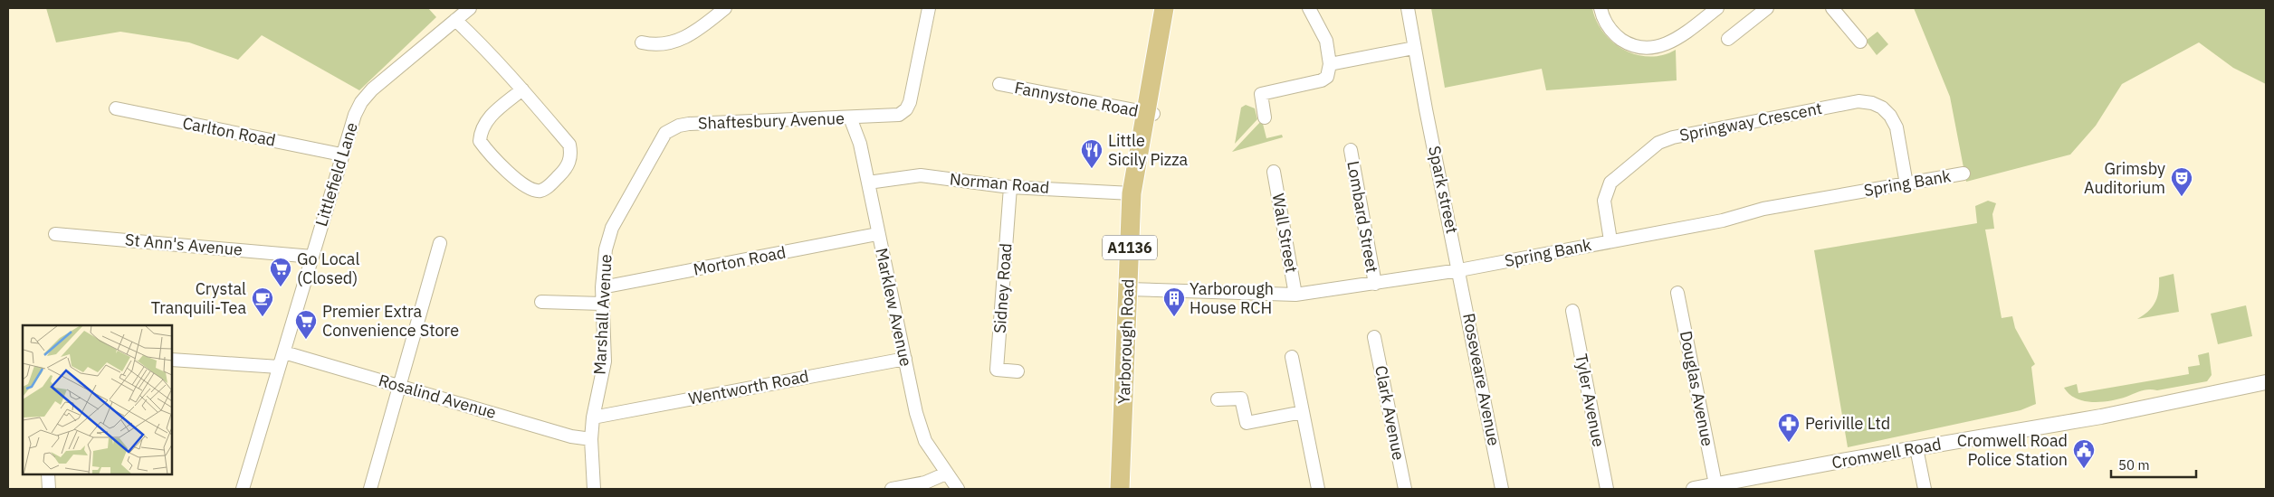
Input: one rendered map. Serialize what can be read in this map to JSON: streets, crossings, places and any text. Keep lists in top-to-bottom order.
{
  "streets": {
    "main road": ["A1136", "Yarborough Road"],
    "street": [
      "Fannystone Road",
      "Shaftesbury Avenue",
      "Springway Crescent",
      "Carlton Road",
      "Littlefield Lane",
      "Norman Road",
      "Spring Bank",
      "Spark street",
      "Lombard Street",
      "Wall Street",
      "St Ann's Avenue",
      "Morton Road",
      "Sidney Road",
      "Marklew Avenue",
      "Marshall Avenue",
      "Roseveare Avenue",
      "Wentworth Road",
      "Douglas Avenue",
      "Rosalind Avenue",
      "Tyler Avenue",
      "Clark Avenue",
      "Cromwell Road"
    ]
  },
  "crossings": [
    ["Fannystone Road", "Yarborough Road"],
    ["Shaftesbury Avenue", "Marklew Avenue"],
    ["Shaftesbury Avenue", "Marshall Avenue"],
    ["Springway Crescent", "Spring Bank"],
    ["Carlton Road", "Littlefield Lane"],
    ["Littlefield Lane", "St Ann's Avenue"],
    ["Littlefield Lane", "Rosalind Avenue"],
    ["Norman Road", "Sidney Road"],
    ["Norman Road", "Marklew Avenue"],
    ["Norman Road", "Yarborough Road"],
    ["Spring Bank", "Spark street"],
    ["Spring Bank", "Lombard Street"],
    ["Spring Bank", "Wall Street"],
    ["Spring Bank", "Yarborough Road"],
    ["Spring Bank", "Roseveare Avenue"],
    ["Spark street", "Roseveare Avenue"],
    ["Morton Road", "Marklew Avenue"],
    ["Morton Road", "Marshall Avenue"],
    ["Marklew Avenue", "Wentworth Road"],
    ["Marshall Avenue", "Wentworth Road"],
    ["Marshall Avenue", "Rosalind Avenue"],
    ["Douglas Avenue", "Cromwell Road"]
  ],
  "places": {
    "restaurant": ["Little Sicily Pizza"],
    "theatre": ["Grimsby Auditorium"],
    "supermarket": ["Go Local (Closed)", "Premier Extra Convenience Store"],
    "cafe": ["Crystal Tranquili-Tea"],
    "building": ["Yarborough House RCH"],
    "pharmacy": ["Periville Ltd"],
    "public building": ["Cromwell Road Police Station"]
  },
  "scale_bar": "50 m"
}
